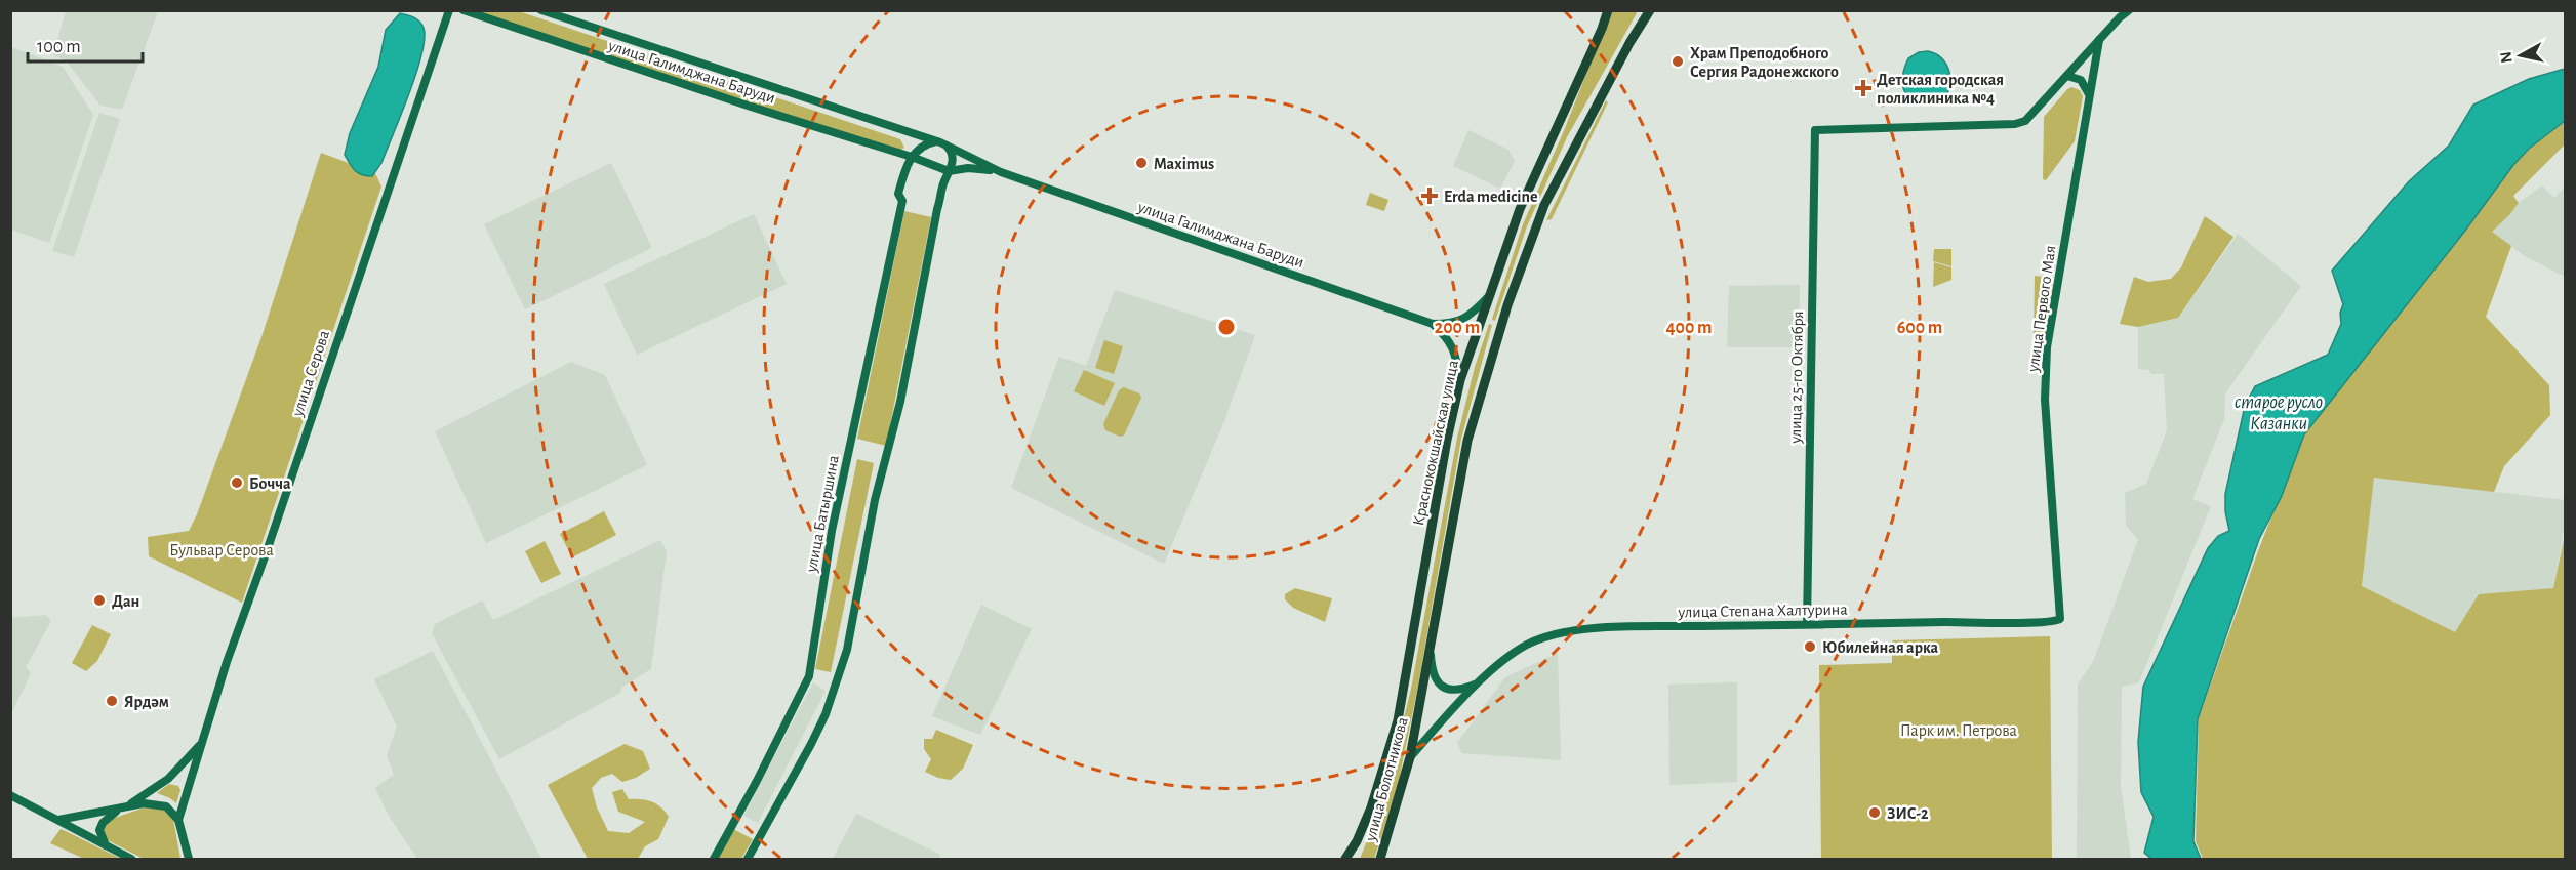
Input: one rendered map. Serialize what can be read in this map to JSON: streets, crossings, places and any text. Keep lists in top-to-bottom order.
{
  "streets": {
    "main road": ["Краснококшайская улица", "улица Болотникова"],
    "street": [
      "улица Галимджана Баруди",
      "улица Первого Мая",
      "улица Серова",
      "улица 25-го Октября",
      "улица Батыршина",
      "улица Степана Халтурина"
    ]
  },
  "crossings": [
    ["улица Галимджана Баруди", "Краснококшайская улица"],
    ["улица Галимджана Баруди", "улица Батыршина"],
    ["улица Первого Мая", "улица Степана Халтурина"],
    ["улица 25-го Октября", "улица Степана Халтурина"],
    ["Краснококшайская улица", "улица Степана Халтурина"],
    ["Краснококшайская улица", "улица Болотникова"],
    ["улица Степана Халтурина", "улица Болотникова"]
  ],
  "water": ["старое русло Казанки"],
  "parks": ["Бульвар Серова", "Парк им. Петрова"],
  "places": {
    "other": [
      "Храм Преподобного Сергия Радонежского",
      "Maximus",
      "Бочча",
      "Дан",
      "Юбилейная арка",
      "Ярдәм",
      "ЗИС-2"
    ],
    "health": ["Детская городская поликлиника №4", "Erda medicine"]
  },
  "scale_bar": "100 m",
  "north": "left",
  "rings": ["200 m", "400 m", "600 m"]
}
